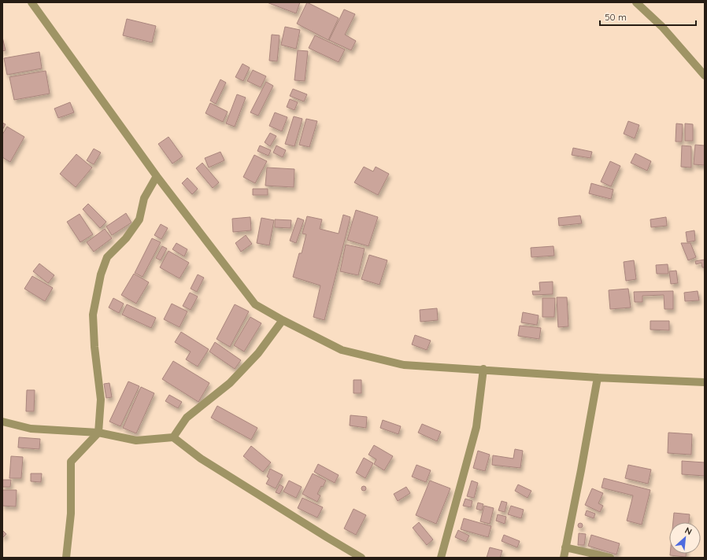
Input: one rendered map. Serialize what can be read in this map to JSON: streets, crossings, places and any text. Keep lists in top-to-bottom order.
{
  "scale_bar": "50 m",
  "north": "top right"
}
